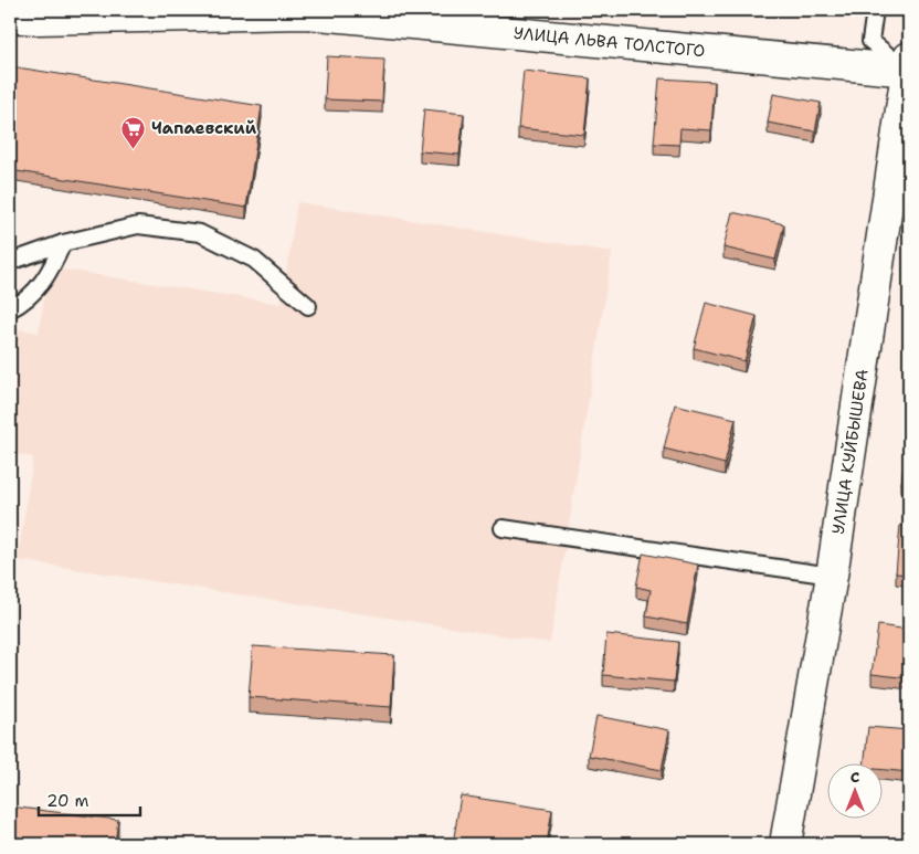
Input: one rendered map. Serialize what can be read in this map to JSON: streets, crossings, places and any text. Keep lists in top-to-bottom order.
{
  "streets": {
    "street": ["УЛИЦА ЛЬВА ТОЛСТОГО", "УЛИЦА КУЙБЫШЕВА"]
  },
  "crossings": [
    ["УЛИЦА ЛЬВА ТОЛСТОГО", "УЛИЦА КУЙБЫШЕВА"]
  ],
  "places": {
    "supermarket": ["Чапаевский"]
  },
  "scale_bar": "20 m",
  "north": "top"
}
